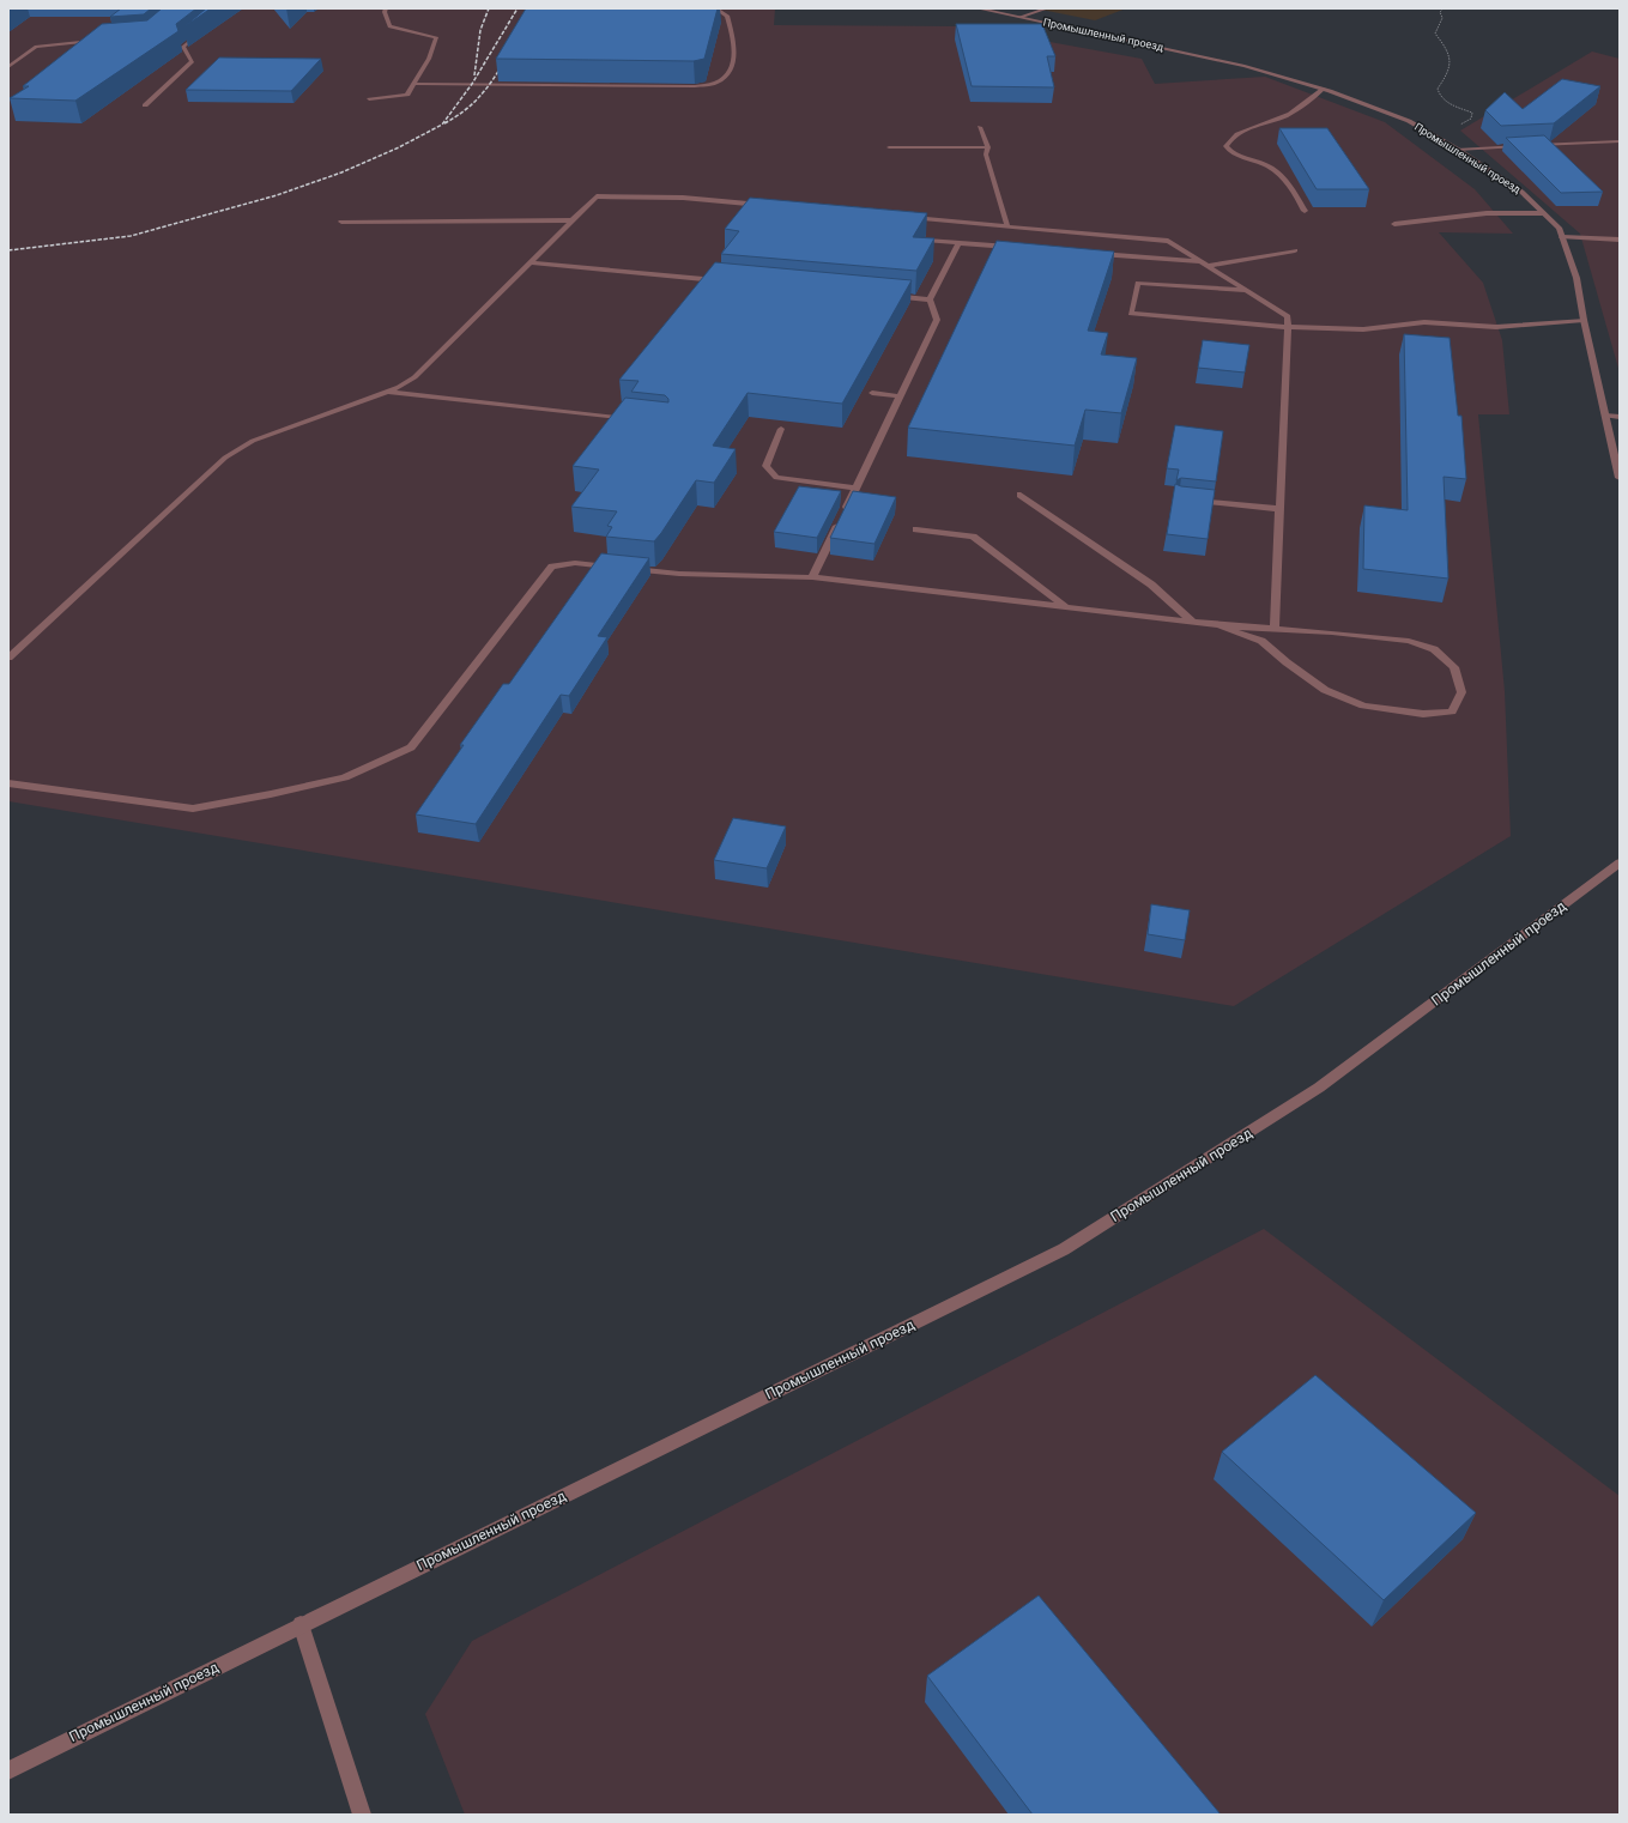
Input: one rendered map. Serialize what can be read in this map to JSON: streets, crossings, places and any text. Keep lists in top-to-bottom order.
{
  "streets": {
    "street": ["Промышленный проезд"]
  }
}
